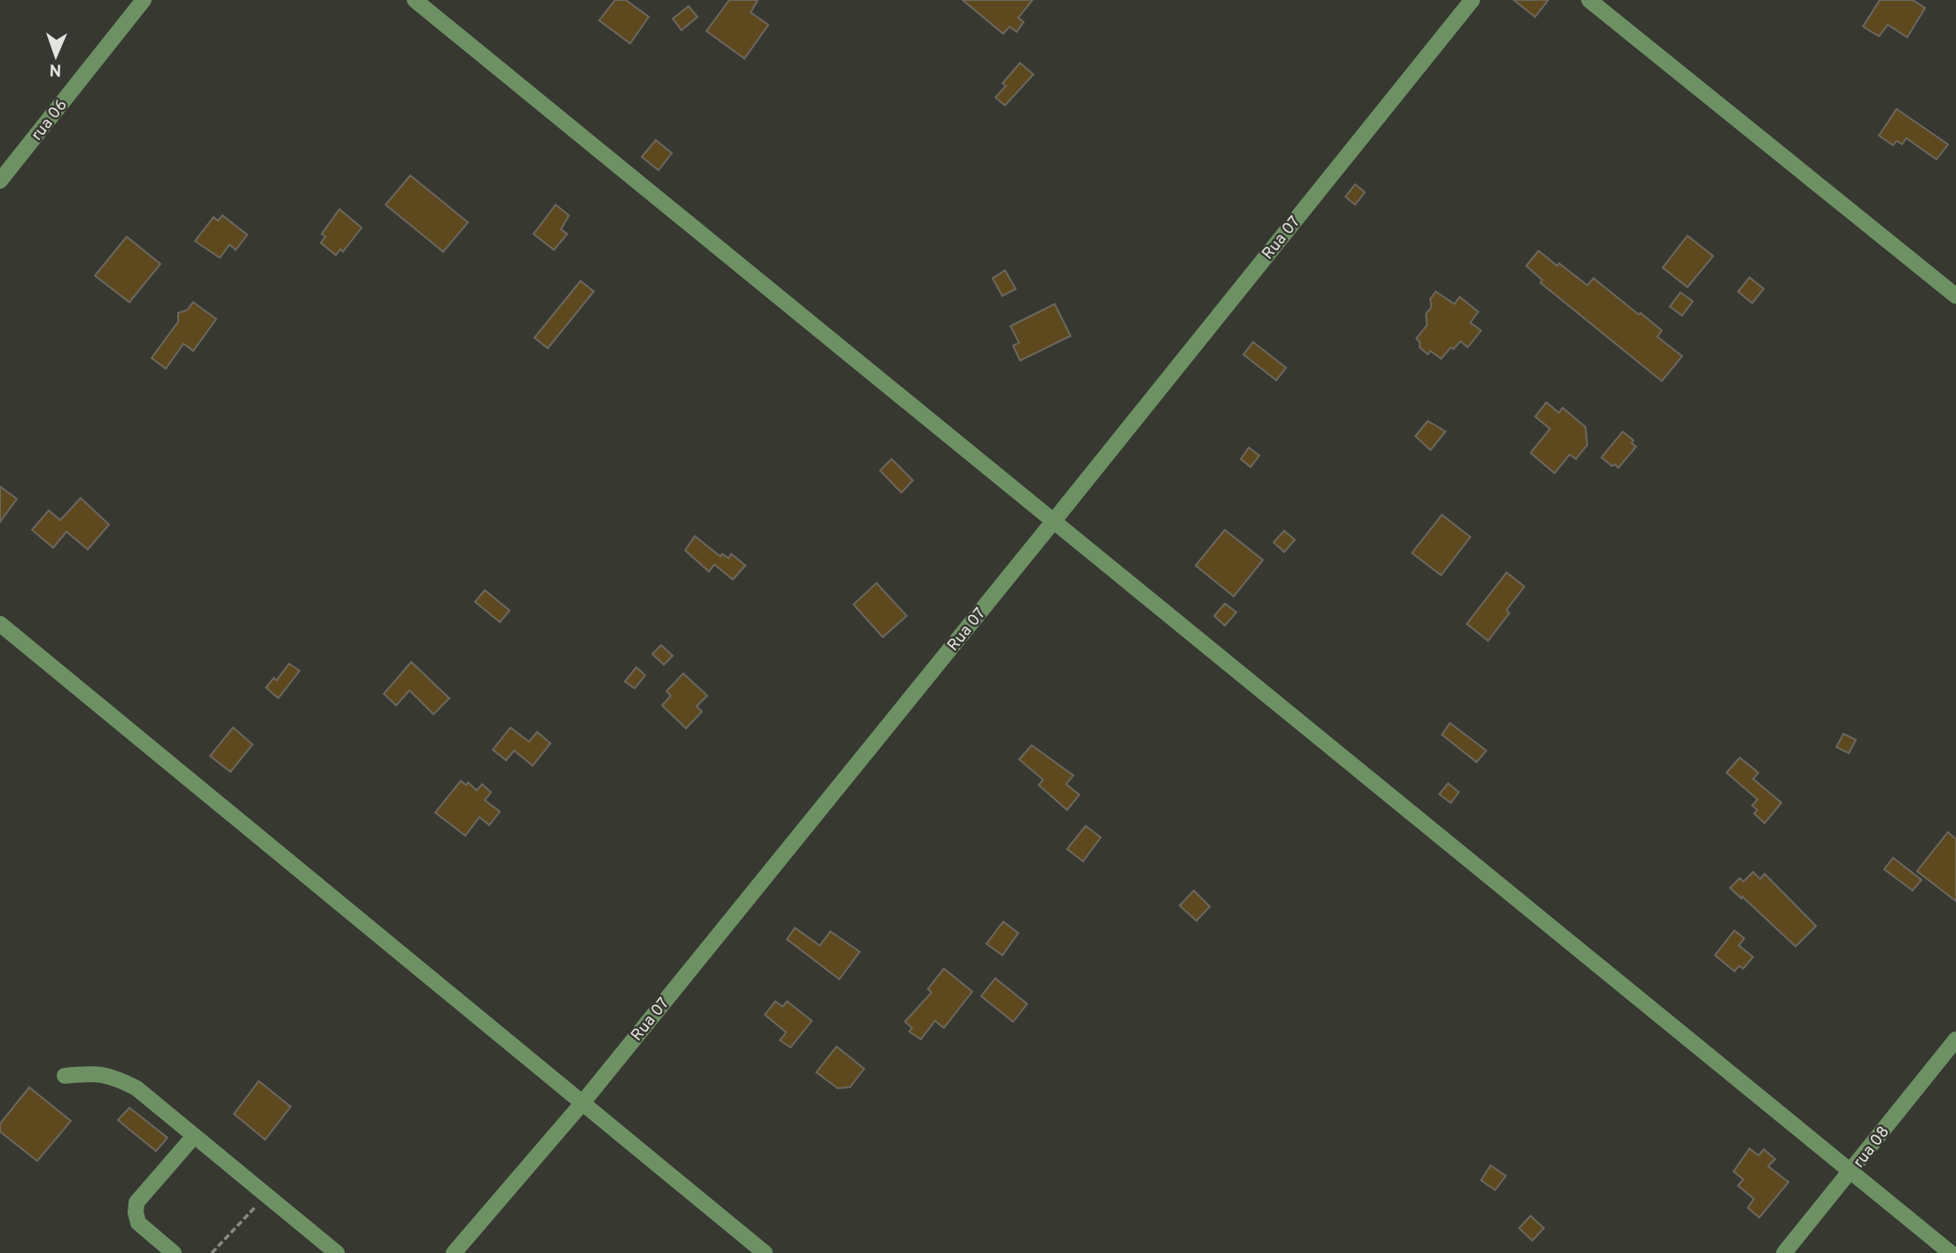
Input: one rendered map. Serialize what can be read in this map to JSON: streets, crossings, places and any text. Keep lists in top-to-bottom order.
{
  "streets": {
    "street": ["rua 06", "Rua 07", "rua 08"]
  },
  "north": "bottom"
}
